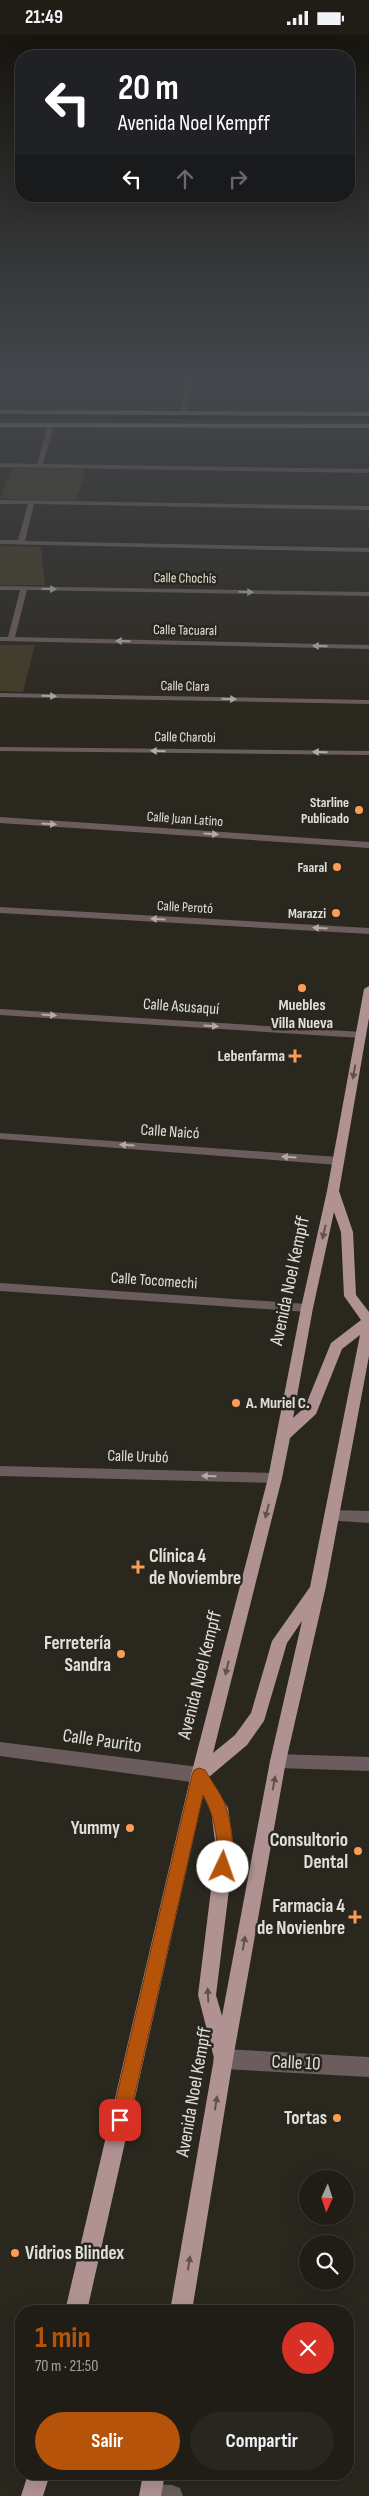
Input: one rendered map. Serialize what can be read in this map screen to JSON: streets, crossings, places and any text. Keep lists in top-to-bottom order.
{
  "streets": {
    "main road": ["Avenida Noel Kempff"],
    "street": [
      "Calle Chochís",
      "Calle Tacuaral",
      "Calle Clara",
      "Calle Charobi",
      "Calle Juan Latino",
      "Calle Perotó",
      "Calle Asusaquí",
      "Calle Naicó",
      "Calle Tocomechi",
      "Calle Urubó",
      "Calle Paurito",
      "Calle 10"
    ]
  },
  "crossings": [
    ["Calle Asusaquí", "Avenida Noel Kempff"],
    ["Calle Naicó", "Avenida Noel Kempff"],
    ["Calle Tocomechi", "Avenida Noel Kempff"],
    ["Avenida Noel Kempff", "Calle Urubó"],
    ["Avenida Noel Kempff", "Calle Paurito"],
    ["Avenida Noel Kempff", "Calle 10"]
  ],
  "one_way": [
    "Calle Clara",
    "Calle Charobi",
    "Calle Juan Latino",
    "Calle Perotó",
    "Calle Asusaquí",
    "Calle Naicó",
    "Calle Urubó"
  ],
  "places": {
    "other": [
      "Starline Publicado",
      "Faaral",
      "Marazzi",
      "Muebles Villa Nueva",
      "A. Muriel C.",
      "Ferretería Sandra",
      "Yummy",
      "Consultorio Dental",
      "Tortas",
      "Vidrios Blindex"
    ],
    "health": ["Lebenfarma", "Clínica 4 de Noviembre", "Farmacia 4 de Novienbre"]
  },
  "north": "bottom",
  "page": {
    "status": "21:49",
    "turn": ["20 m", "Avenida Noel Kempff"],
    "heading": ["1 min", "70 m · 21:50"],
    "buttons": ["Salir", "Compartir"]
  }
}
